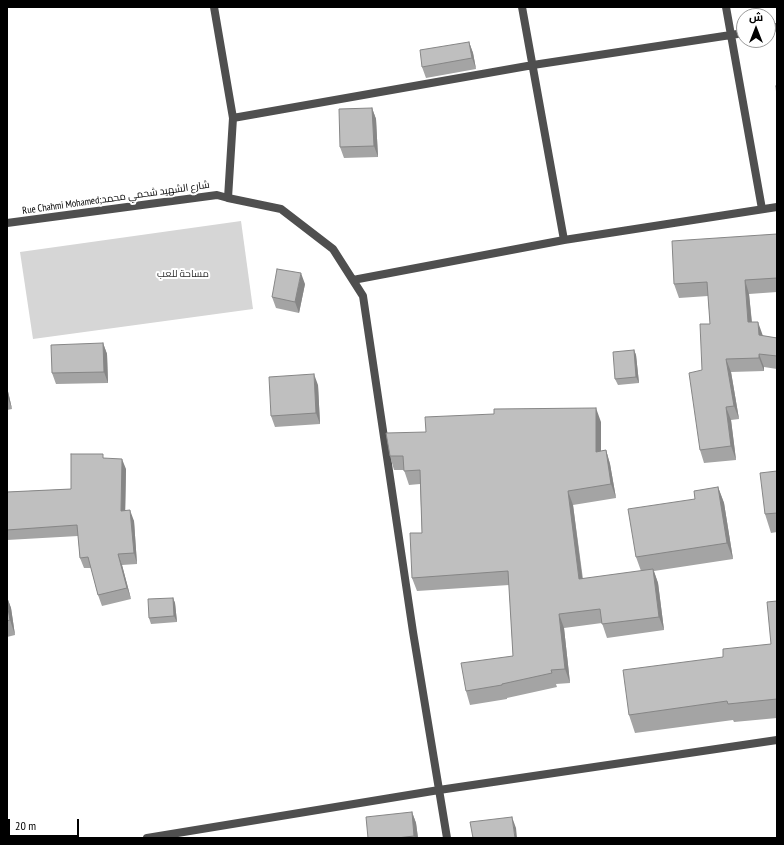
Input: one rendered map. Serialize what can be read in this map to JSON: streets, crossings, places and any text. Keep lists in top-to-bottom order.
{
  "streets": {
    "street": ["Rue Chahmi Mohamed;شارع الشهيد شحمي محمد"]
  },
  "parks": ["مساحة للعب"],
  "scale_bar": "20 m",
  "north": "top"
}
